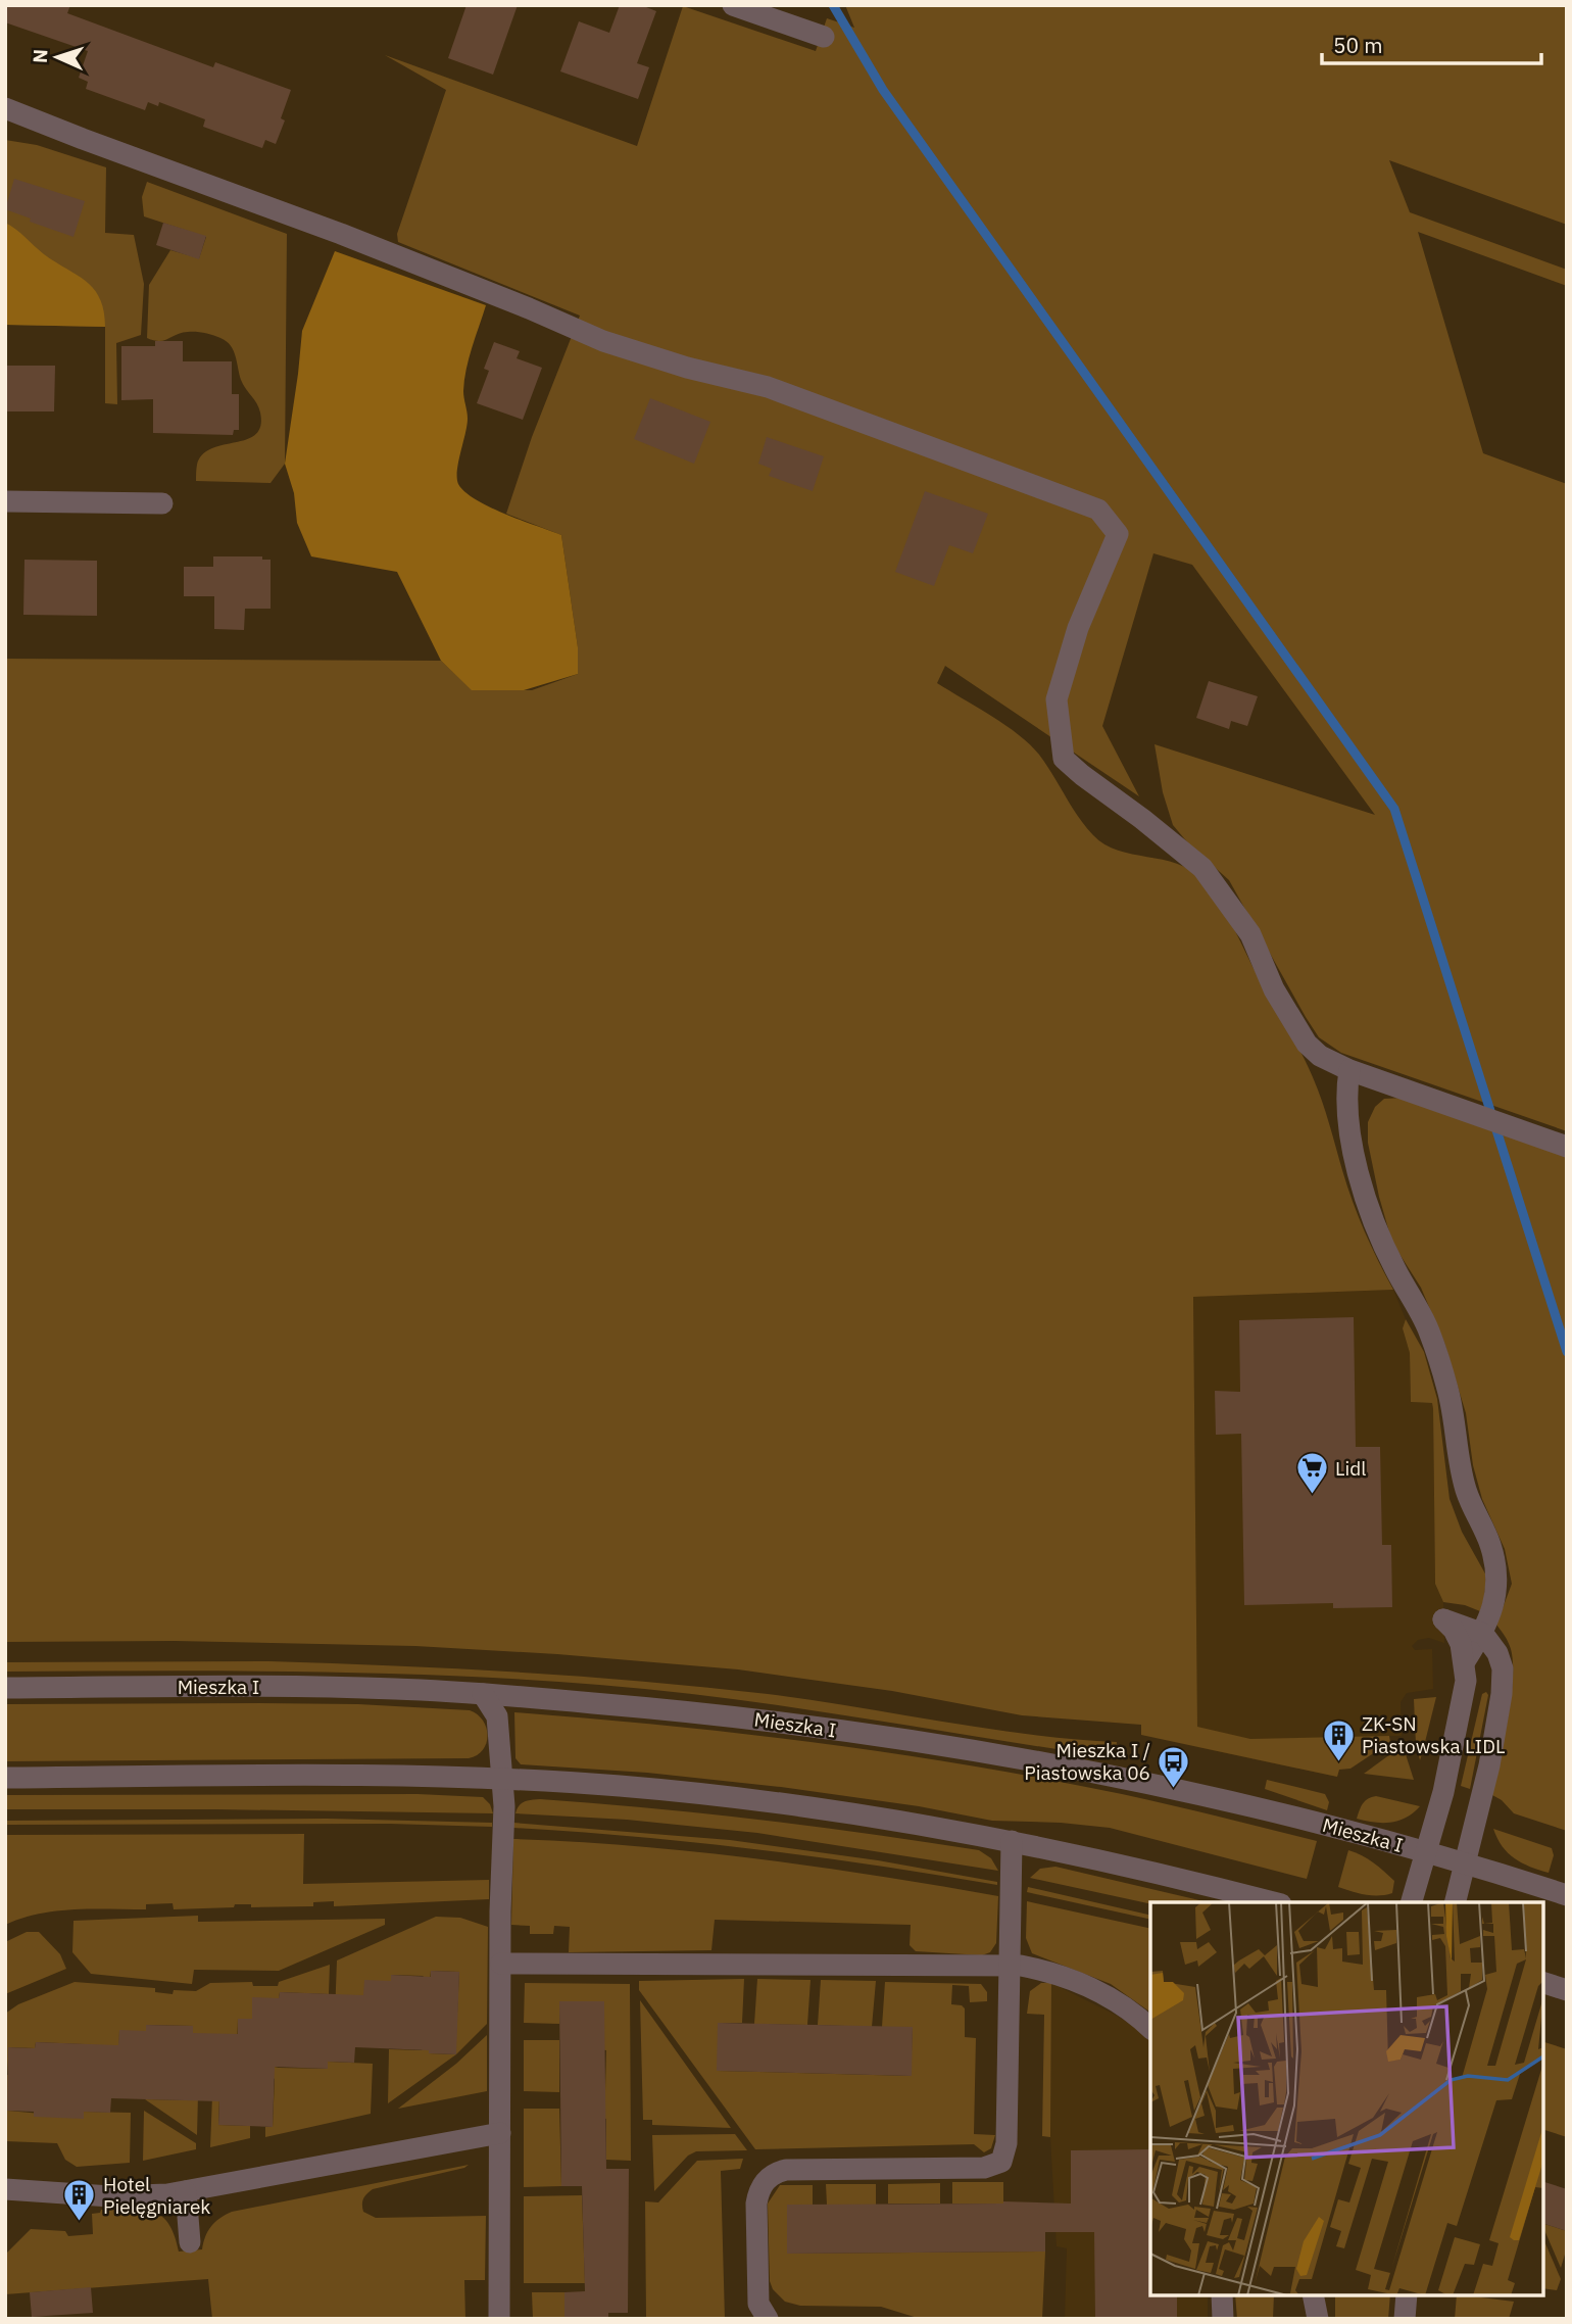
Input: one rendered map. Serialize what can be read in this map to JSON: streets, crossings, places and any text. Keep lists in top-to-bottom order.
{
  "streets": {
    "street": ["Mieszka I"]
  },
  "places": {
    "supermarket": ["Lidl"],
    "building": ["ZK-SN Piastowska LIDL", "Hotel Pielęgniarek"],
    "bus stop": ["Mieszka I / Piastowska 06"]
  },
  "scale_bar": "50 m",
  "north": "left"
}
